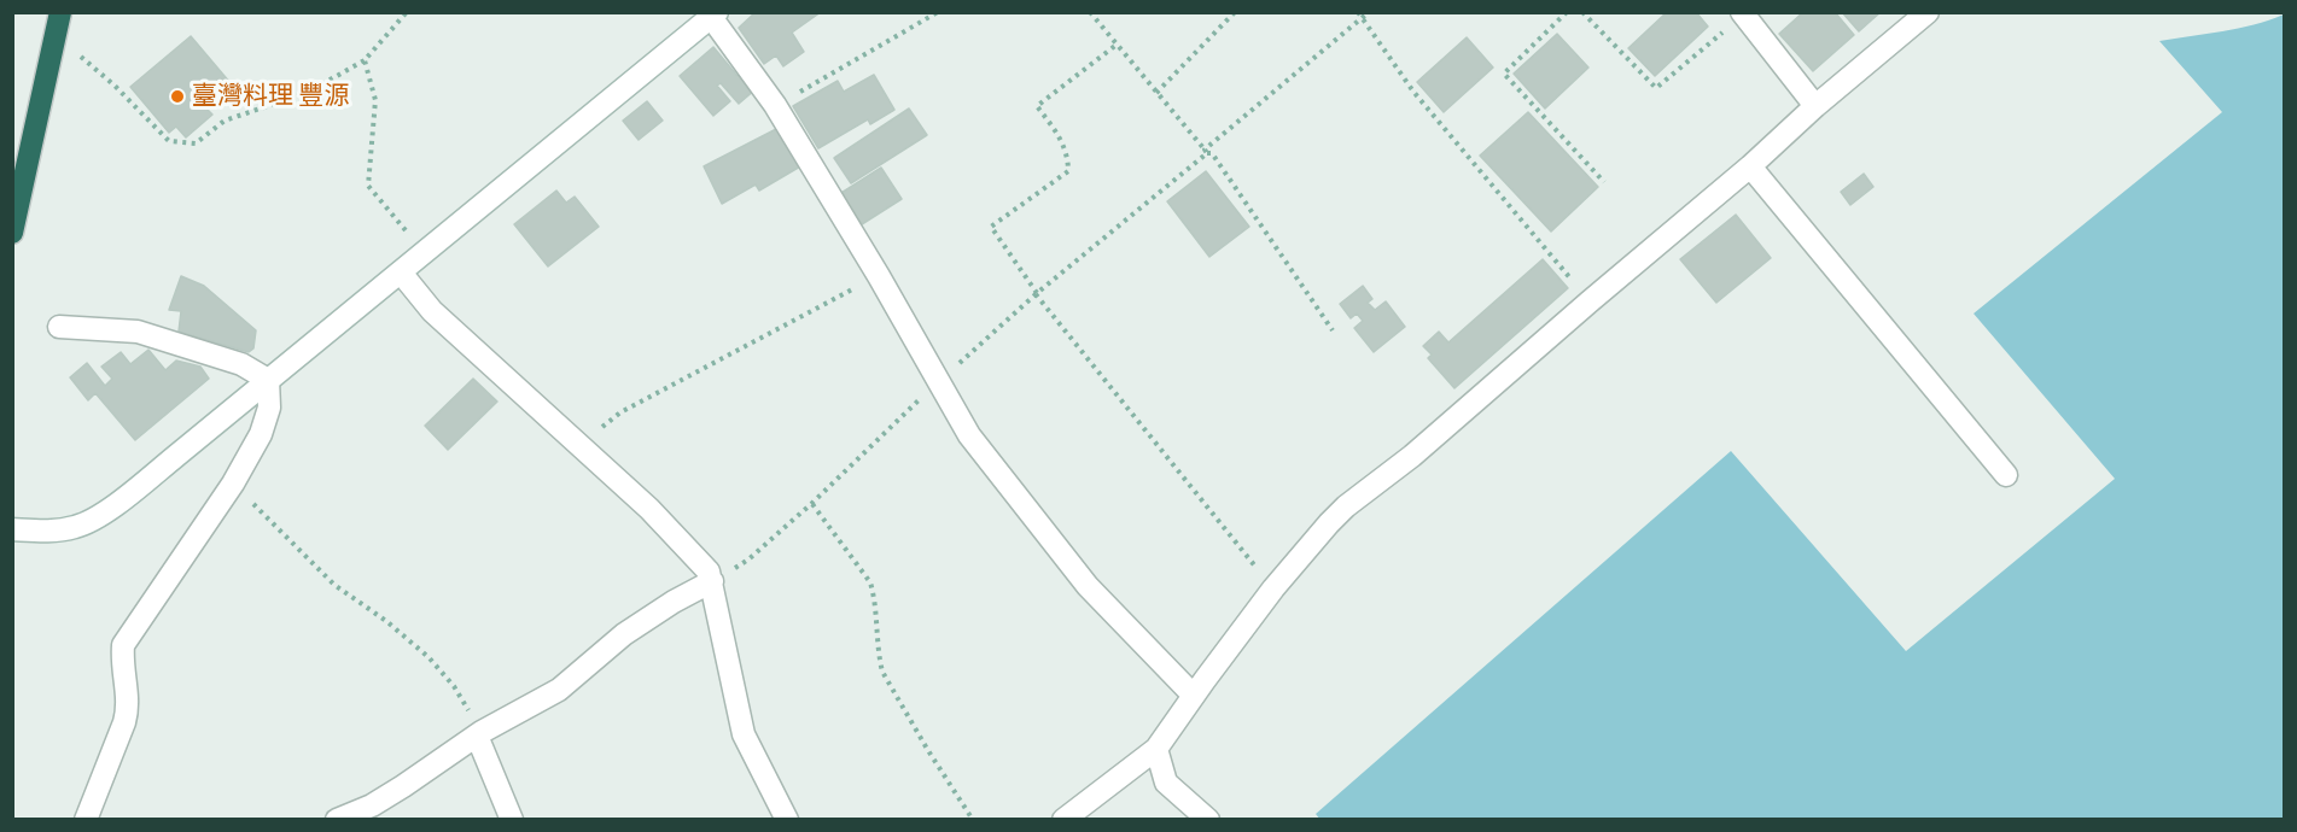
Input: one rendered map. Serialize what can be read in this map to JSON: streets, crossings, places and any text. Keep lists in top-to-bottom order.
{
  "places": ["臺灣料理 豐源"]
}
